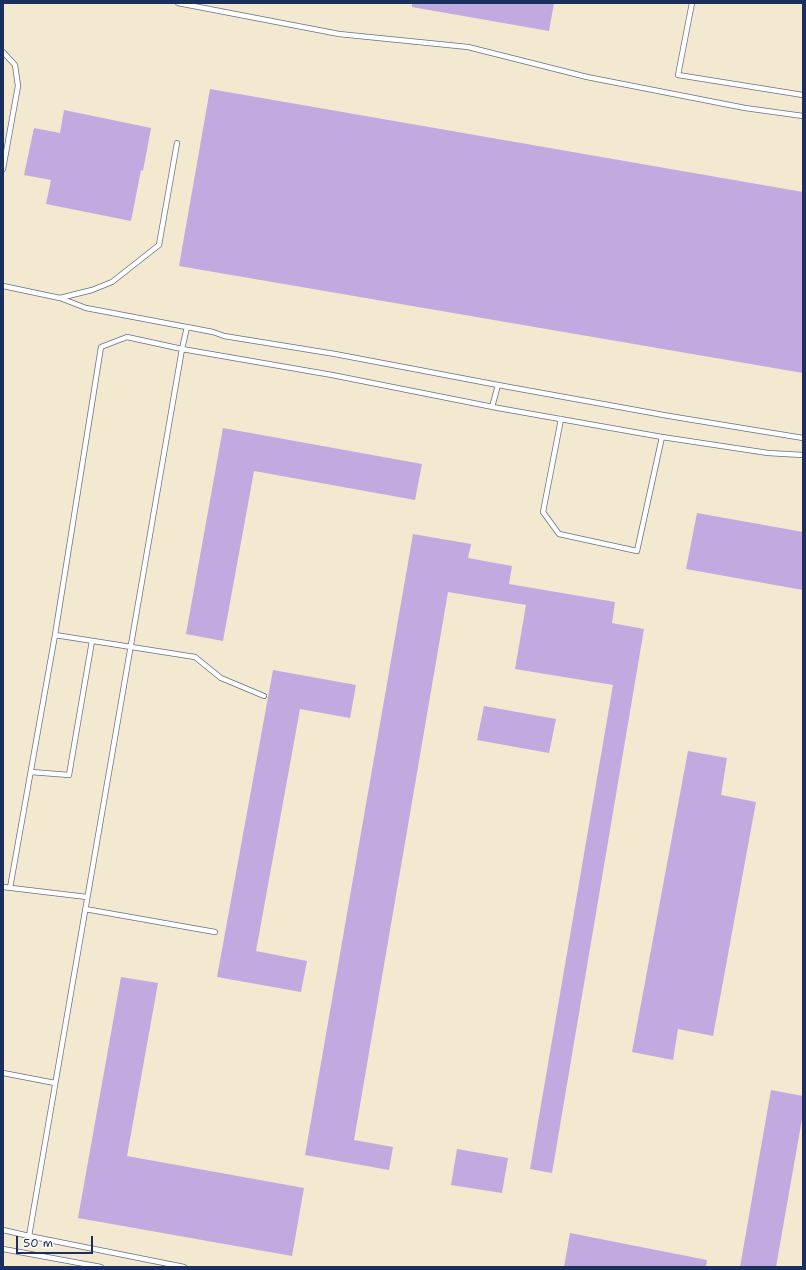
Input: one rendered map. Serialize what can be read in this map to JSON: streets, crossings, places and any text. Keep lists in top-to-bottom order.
{
  "scale_bar": "50 m"
}
